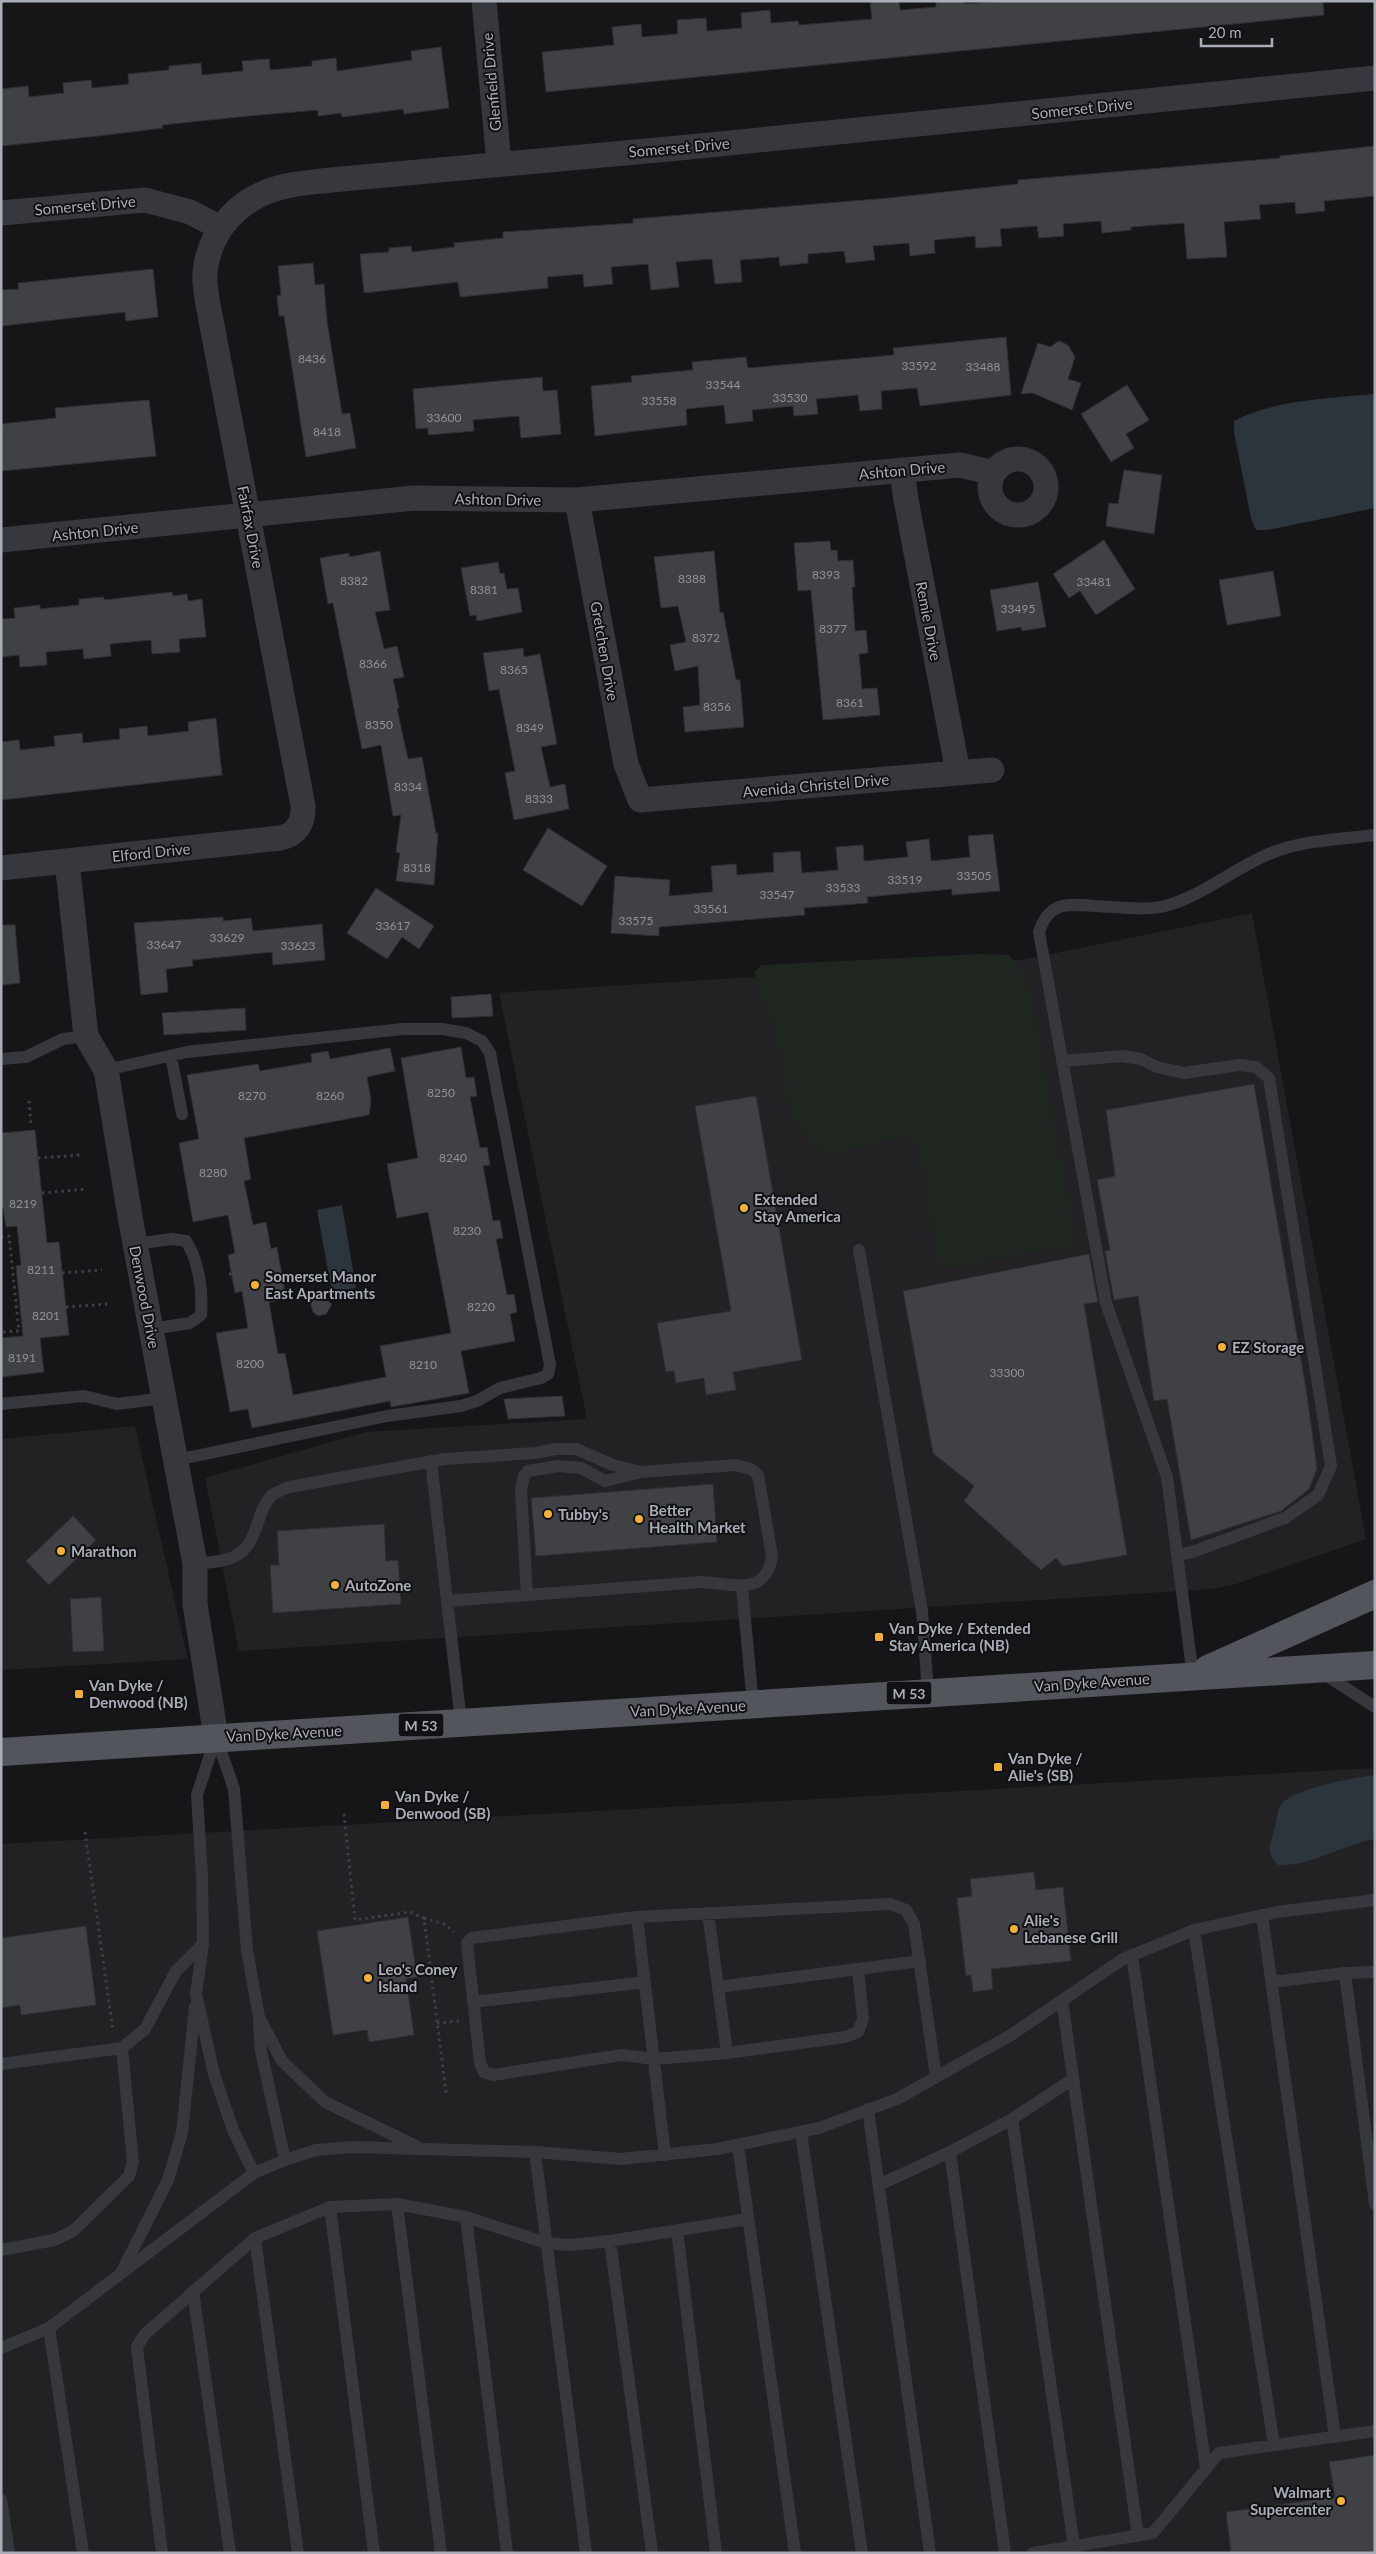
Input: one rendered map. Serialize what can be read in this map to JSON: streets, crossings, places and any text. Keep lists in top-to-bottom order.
{
  "streets": {
    "main road": ["Van Dyke Avenue", "M 53"],
    "street": [
      "Glenfield Drive",
      "Somerset Drive",
      "Ashton Drive",
      "Fairfax Drive",
      "Remie Drive",
      "Gretchen Drive",
      "Avenida Christel Drive",
      "Elford Drive",
      "Denwood Drive"
    ]
  },
  "crossings": [
    ["Glenfield Drive", "Somerset Drive"],
    ["Somerset Drive", "Fairfax Drive"],
    ["Ashton Drive", "Fairfax Drive"],
    ["Ashton Drive", "Remie Drive"],
    ["Ashton Drive", "Gretchen Drive"],
    ["Fairfax Drive", "Elford Drive"],
    ["Remie Drive", "Avenida Christel Drive"],
    ["Gretchen Drive", "Avenida Christel Drive"],
    ["Elford Drive", "Denwood Drive"],
    ["Denwood Drive", "Van Dyke Avenue"]
  ],
  "places": {
    "other": [
      "Extended Stay America",
      "Somerset Manor East Apartments",
      "EZ Storage",
      "Tubby's",
      "Better Health Market",
      "Marathon",
      "AutoZone",
      "Alie's Lebanese Grill",
      "Leo's Coney Island",
      "Walmart Supercenter"
    ],
    "transit": [
      "Van Dyke / Extended Stay America (NB)",
      "Van Dyke / Denwood (NB)",
      "Van Dyke / Alie's (SB)",
      "Van Dyke / Denwood (SB)"
    ]
  },
  "house_numbers": [
    "8436",
    "33592",
    "33488",
    "33544",
    "33530",
    "33558",
    "33600",
    "8418",
    "8393",
    "8388",
    "8382",
    "33481",
    "8381",
    "33495",
    "8377",
    "8372",
    "8366",
    "8365",
    "8361",
    "8356",
    "8350",
    "8349",
    "8334",
    "8333",
    "8318",
    "33505",
    "33519",
    "33533",
    "33547",
    "33561",
    "33575",
    "33617",
    "33629",
    "33647",
    "33623",
    "8250",
    "8270",
    "8260",
    "8240",
    "8280",
    "8219",
    "8230",
    "8211",
    "8220",
    "8201",
    "8191",
    "8200",
    "8210",
    "33300"
  ],
  "scale_bar": "20 m"
}
